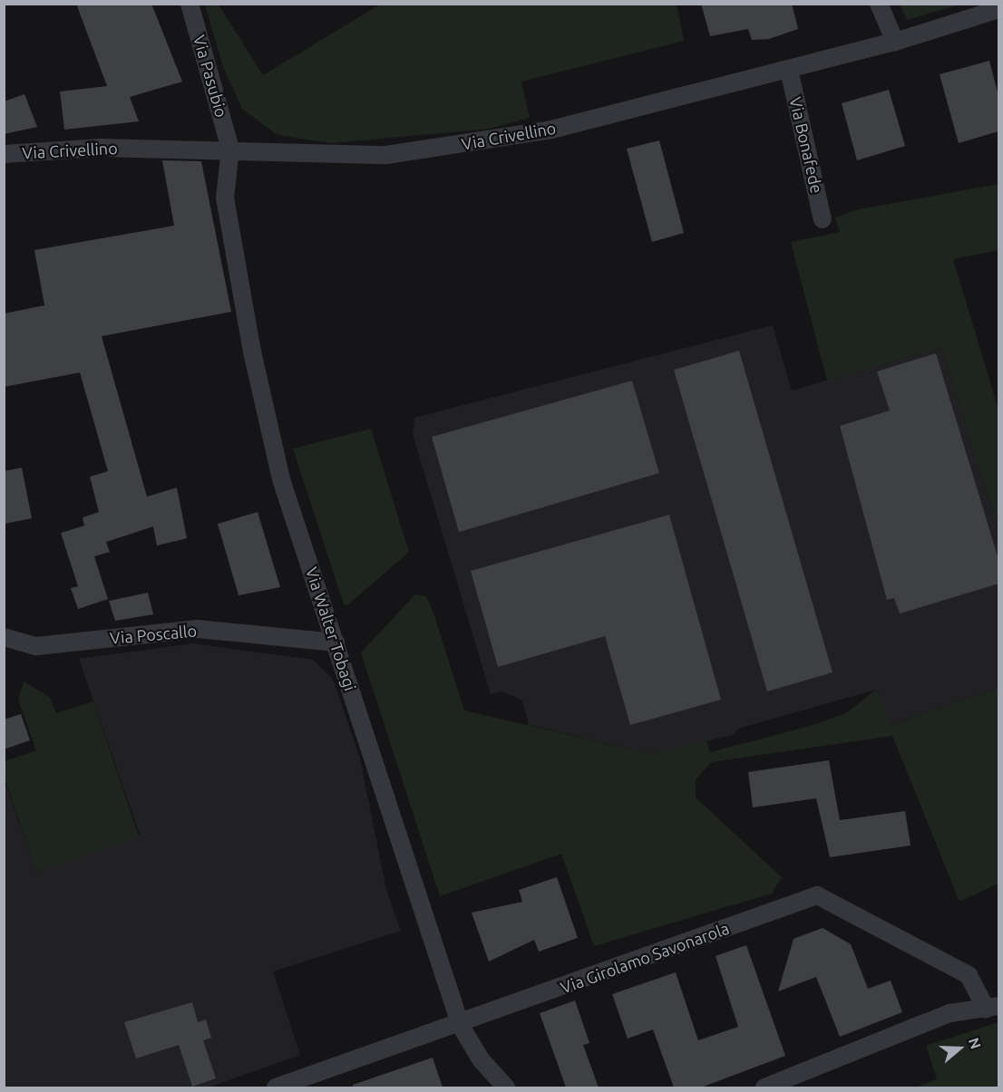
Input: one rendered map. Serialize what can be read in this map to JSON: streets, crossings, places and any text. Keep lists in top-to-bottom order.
{
  "streets": {
    "street": [
      "Via Pasubio",
      "Via Crivellino",
      "Via Bonafede",
      "Via Walter Tobagi",
      "Via Poscallo",
      "Via Girolamo Savonarola"
    ]
  },
  "crossings": [
    ["Via Pasubio", "Via Crivellino"],
    ["Via Pasubio", "Via Walter Tobagi"],
    ["Via Crivellino", "Via Bonafede"],
    ["Via Crivellino", "Via Walter Tobagi"],
    ["Via Walter Tobagi", "Via Poscallo"],
    ["Via Walter Tobagi", "Via Girolamo Savonarola"]
  ],
  "north": "right"
}
